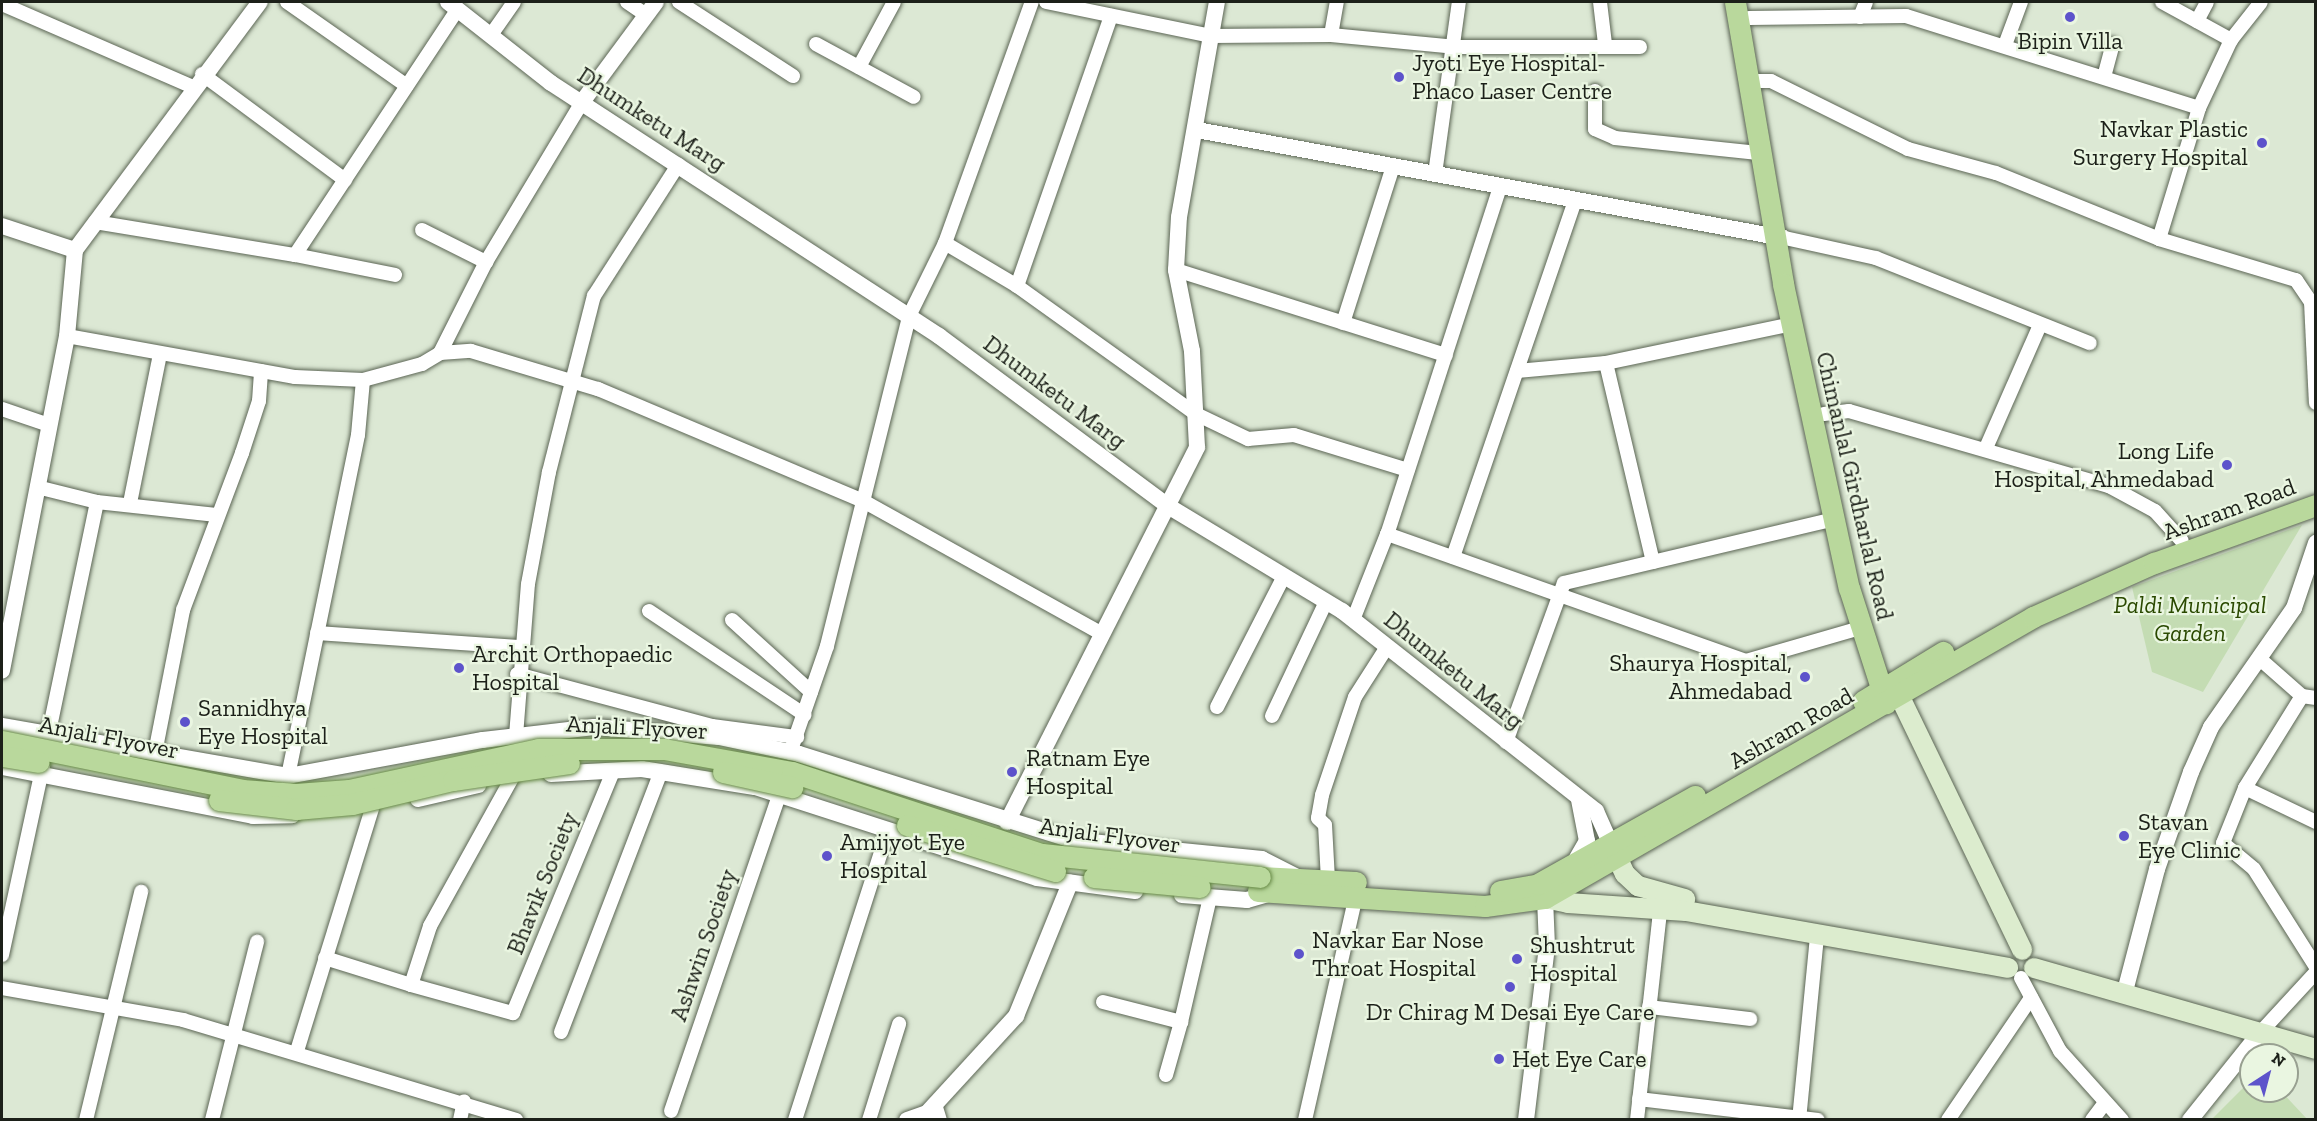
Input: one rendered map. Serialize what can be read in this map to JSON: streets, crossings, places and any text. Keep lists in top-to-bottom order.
{
  "streets": {
    "main road": ["Chimanlal Girdharlal Road", "Ashram Road", "Anjali Flyover"],
    "street": ["Dhumketu Marg", "Bhavik Society", "Ashwin Society"]
  },
  "crossings": [
    ["Dhumketu Marg", "Ashram Road"],
    ["Chimanlal Girdharlal Road", "Ashram Road"],
    ["Ashram Road", "Anjali Flyover"]
  ],
  "parks": ["Paldi Municipal Garden"],
  "places": [
    "Bipin Villa",
    "Jyoti Eye Hospital- Phaco Laser Centre",
    "Navkar Plastic Surgery Hospital",
    "Long Life Hospital, Ahmedabad",
    "Archit Orthopaedic Hospital",
    "Shaurya Hospital, Ahmedabad",
    "Sannidhya Eye Hospital",
    "Ratnam Eye Hospital",
    "Stavan Eye Clinic",
    "Amijyot Eye Hospital",
    "Navkar Ear Nose Throat Hospital",
    "Shushtrut Hospital",
    "Dr Chirag M Desai Eye Care",
    "Het Eye Care"
  ],
  "north": "top right"
}
